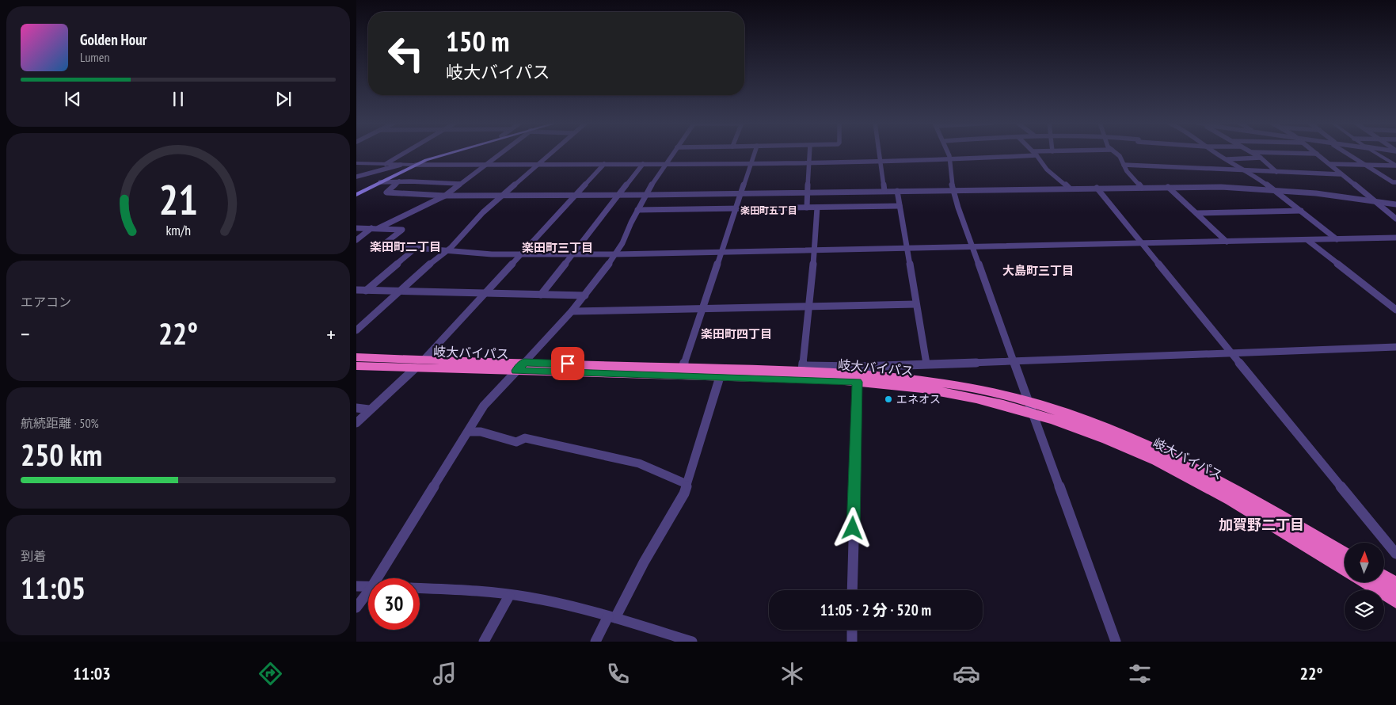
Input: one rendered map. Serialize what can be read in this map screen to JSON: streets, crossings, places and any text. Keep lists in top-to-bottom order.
{
  "streets": {
    "highway": ["岐大バイパス"]
  },
  "districts": [
    "楽田町五丁目",
    "楽田町二丁目",
    "楽田町三丁目",
    "大島町三丁目",
    "楽田町四丁目",
    "加賀野二丁目"
  ],
  "places": ["エネオス"],
  "north": "top",
  "page": {
    "turn": ["150 m", "岐大バイパス"],
    "song": ["Golden Hour", "Lumen"],
    "tile": [
      "エアコン",
      ["航続距離 · 50%", "250 km"],
      ["到着", "11:05"]
    ],
    "heat": ["−", "22°", "+"],
    "limit": "30",
    "trip": "11:05 · 2 分 · 520 m",
    "tabs": ["11:03", "22°"],
    "gauge": ["21", "km/h"]
  }
}
